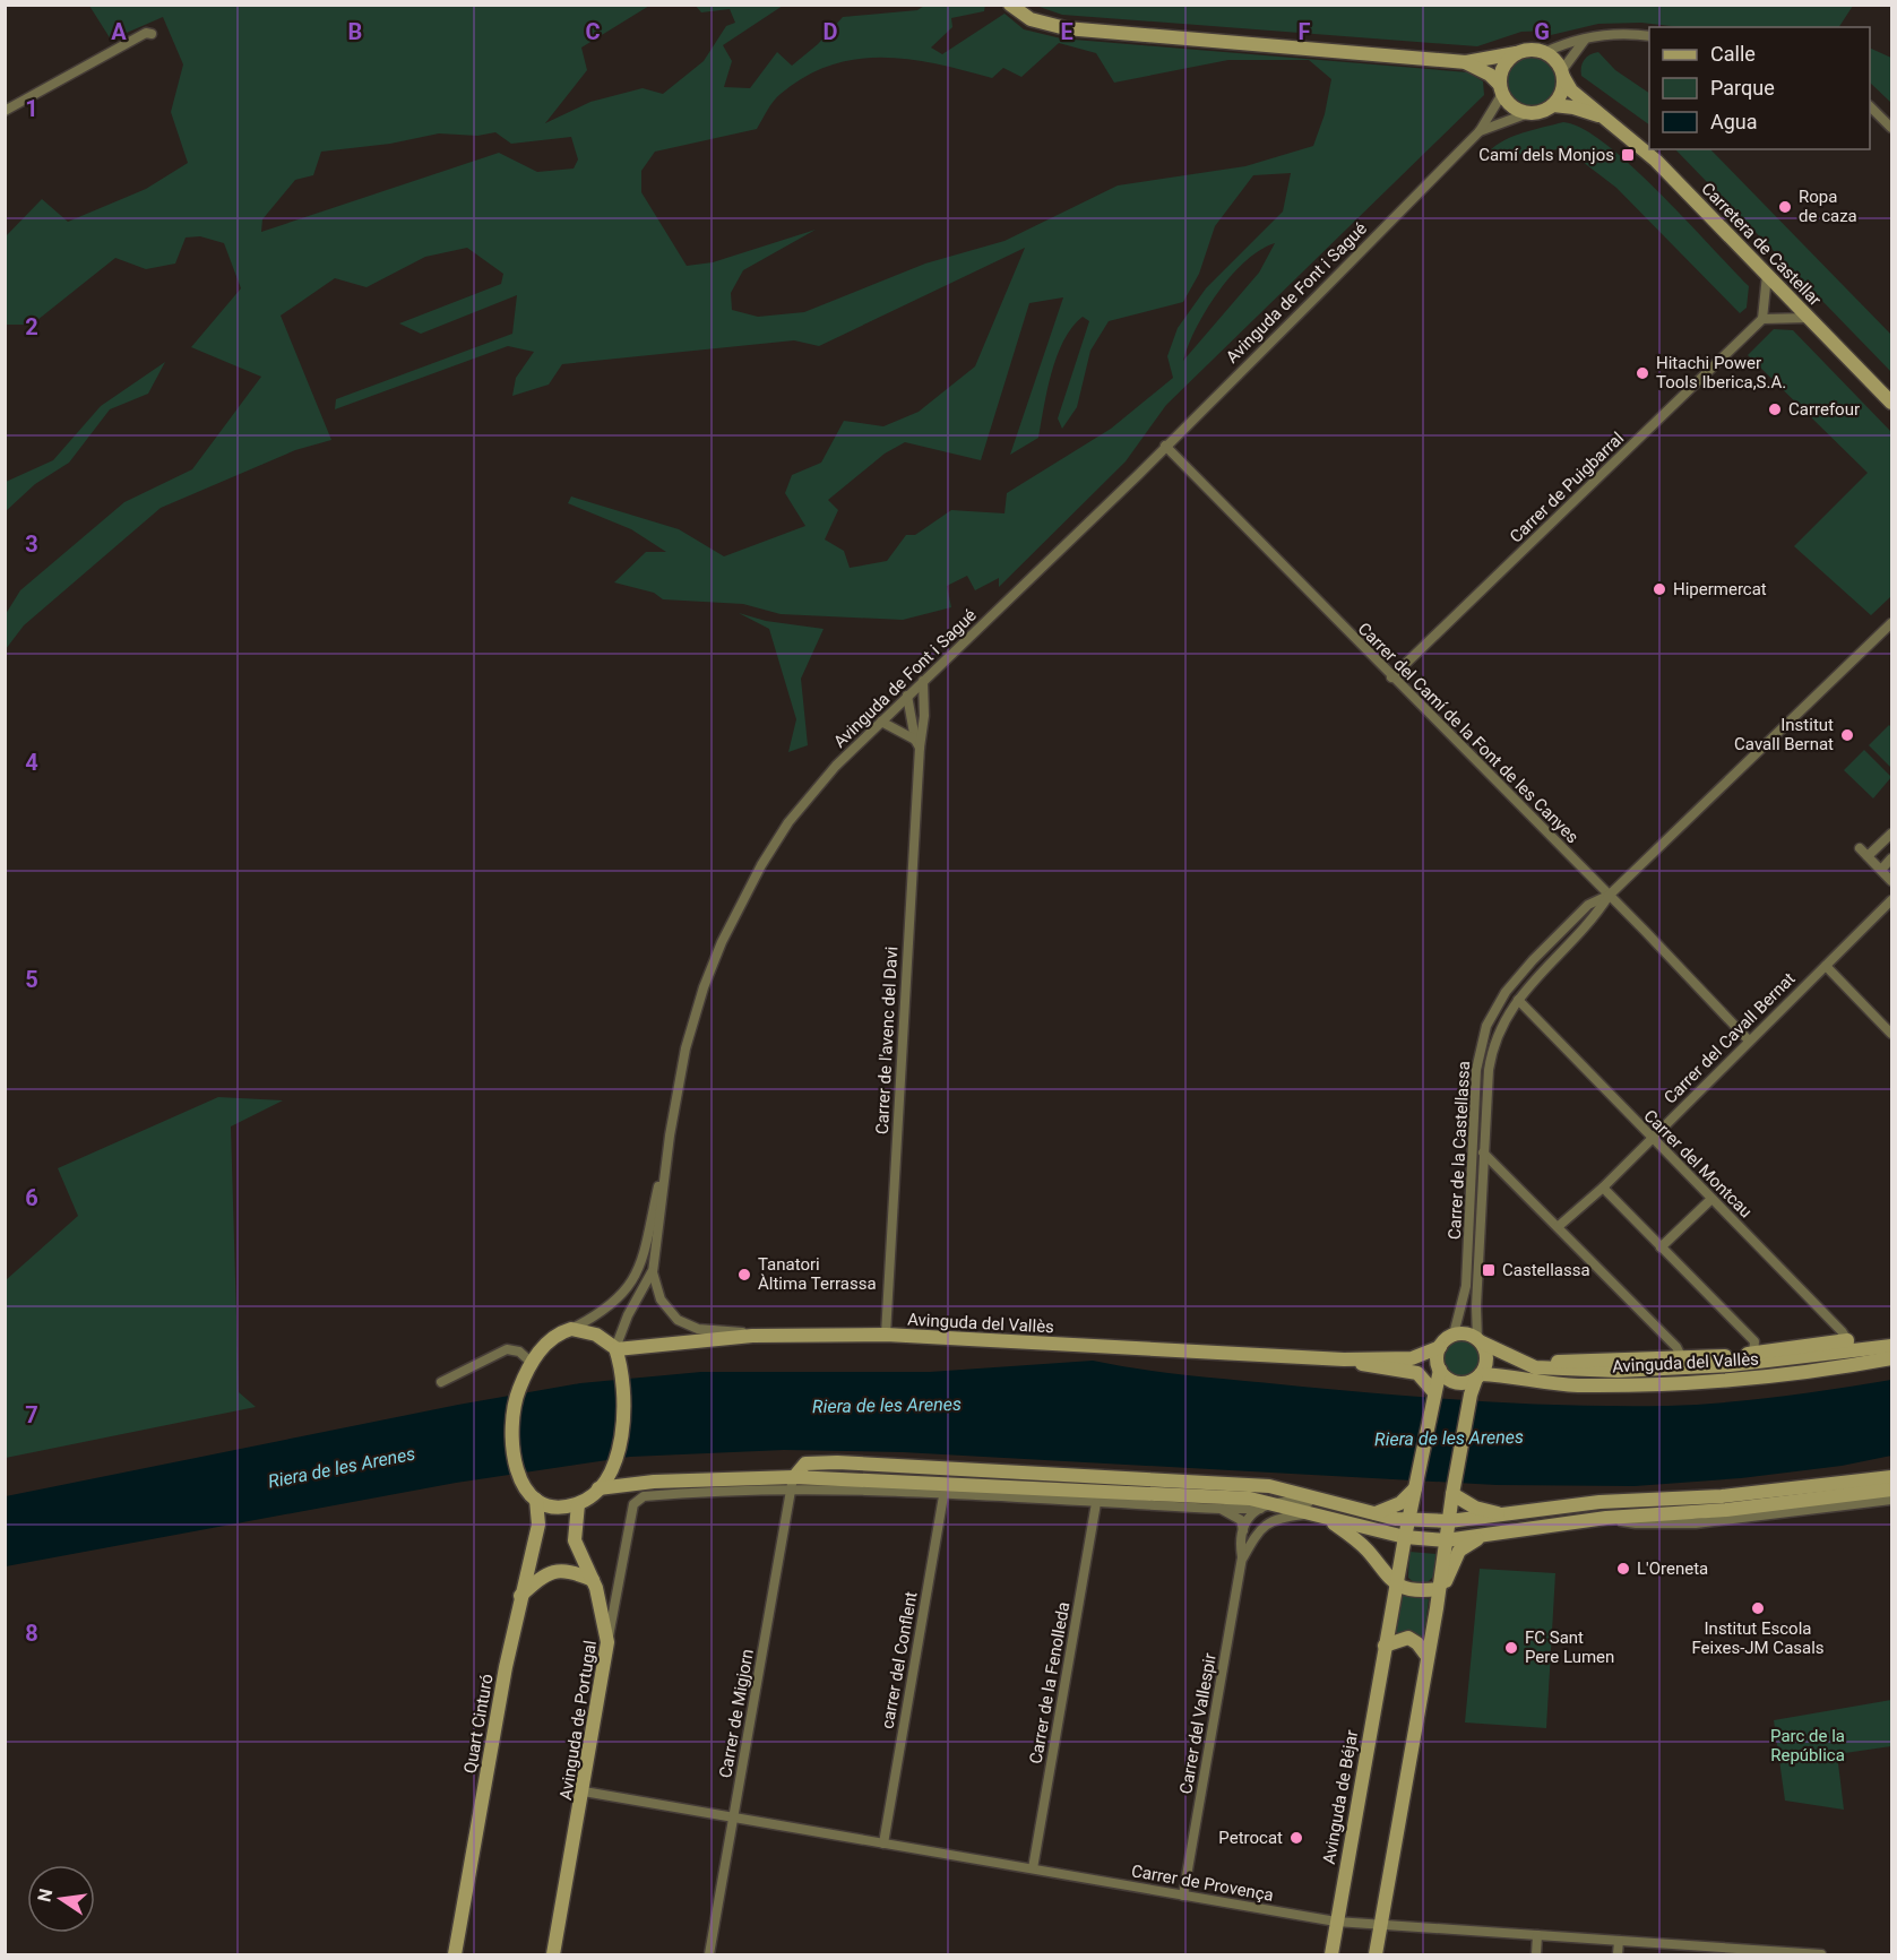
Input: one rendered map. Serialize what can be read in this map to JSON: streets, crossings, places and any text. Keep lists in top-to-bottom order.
{
  "streets": {
    "main road": [
      "Carretera de Castellar",
      "Avinguda del Vallès",
      "Avinguda de Portugal",
      "Quart Cinturó",
      "Avinguda de Béjar"
    ],
    "street": [
      "Avinguda de Font i Sagué",
      "Carrer de Puigbarral",
      "Carrer del Camí de la Font de les Canyes",
      "Carrer del Cavall Bernat",
      "Carrer de l'avenc del Davi",
      "Carrer de la Castellassa",
      "Carrer del Montcau",
      "carrer del Conflent",
      "Carrer de la Fenolleda",
      "Carrer de Migjorn",
      "Carrer del Vallespir",
      "Carrer de Provença"
    ]
  },
  "crossings": [
    ["Carretera de Castellar", "Avinguda de Font i Sagué"],
    ["Avinguda de Font i Sagué", "Carrer del Camí de la Font de les Canyes"],
    ["Avinguda de Font i Sagué", "Carrer de l'avenc del Davi"],
    ["Avinguda de Font i Sagué", "Avinguda del Vallès"],
    ["Carrer de Puigbarral", "Carrer del Camí de la Font de les Canyes"],
    ["Carrer del Camí de la Font de les Canyes", "Carrer del Cavall Bernat"],
    ["Carrer del Camí de la Font de les Canyes", "Carrer de la Castellassa"],
    ["Carrer del Cavall Bernat", "Carrer del Montcau"],
    ["Carrer del Cavall Bernat", "Avinguda del Vallès"],
    ["Carrer de l'avenc del Davi", "Avinguda del Vallès"],
    ["Carrer de la Castellassa", "Carrer del Montcau"],
    ["Carrer de la Castellassa", "Avinguda del Vallès"],
    ["Carrer del Montcau", "Avinguda del Vallès"],
    ["Avinguda del Vallès", "Quart Cinturó"],
    ["carrer del Conflent", "Carrer de Provença"],
    ["Carrer de la Fenolleda", "Carrer de Provença"],
    ["Carrer de Migjorn", "Avinguda de Portugal"],
    ["Carrer de Migjorn", "Carrer de Provença"],
    ["Avinguda de Portugal", "Carrer de Provença"],
    ["Carrer del Vallespir", "Carrer de Provença"],
    ["Avinguda de Béjar", "Carrer de Provença"]
  ],
  "water": ["Riera de les Arenes"],
  "parks": ["Parc de la República"],
  "places": {
    "transit": ["Camí dels Monjos", "Castellassa"],
    "other": [
      "Ropa de caza",
      "Hitachi Power Tools Iberica,S.A.",
      "Carrefour",
      "Hipermercat",
      "Institut Cavall Bernat",
      "Tanatori Àltima Terrassa",
      "L'Oreneta",
      "Institut Escola Feixes-JM Casals",
      "FC Sant Pere Lumen",
      "Petrocat"
    ]
  },
  "legend": ["Calle", "Parque", "Agua"],
  "north": "left",
  "grid": {
    "columns": [
      "A",
      "B",
      "C",
      "D",
      "E",
      "F",
      "G"
    ],
    "rows": [
      "1",
      "2",
      "3",
      "4",
      "5",
      "6",
      "7",
      "8"
    ]
  }
}
